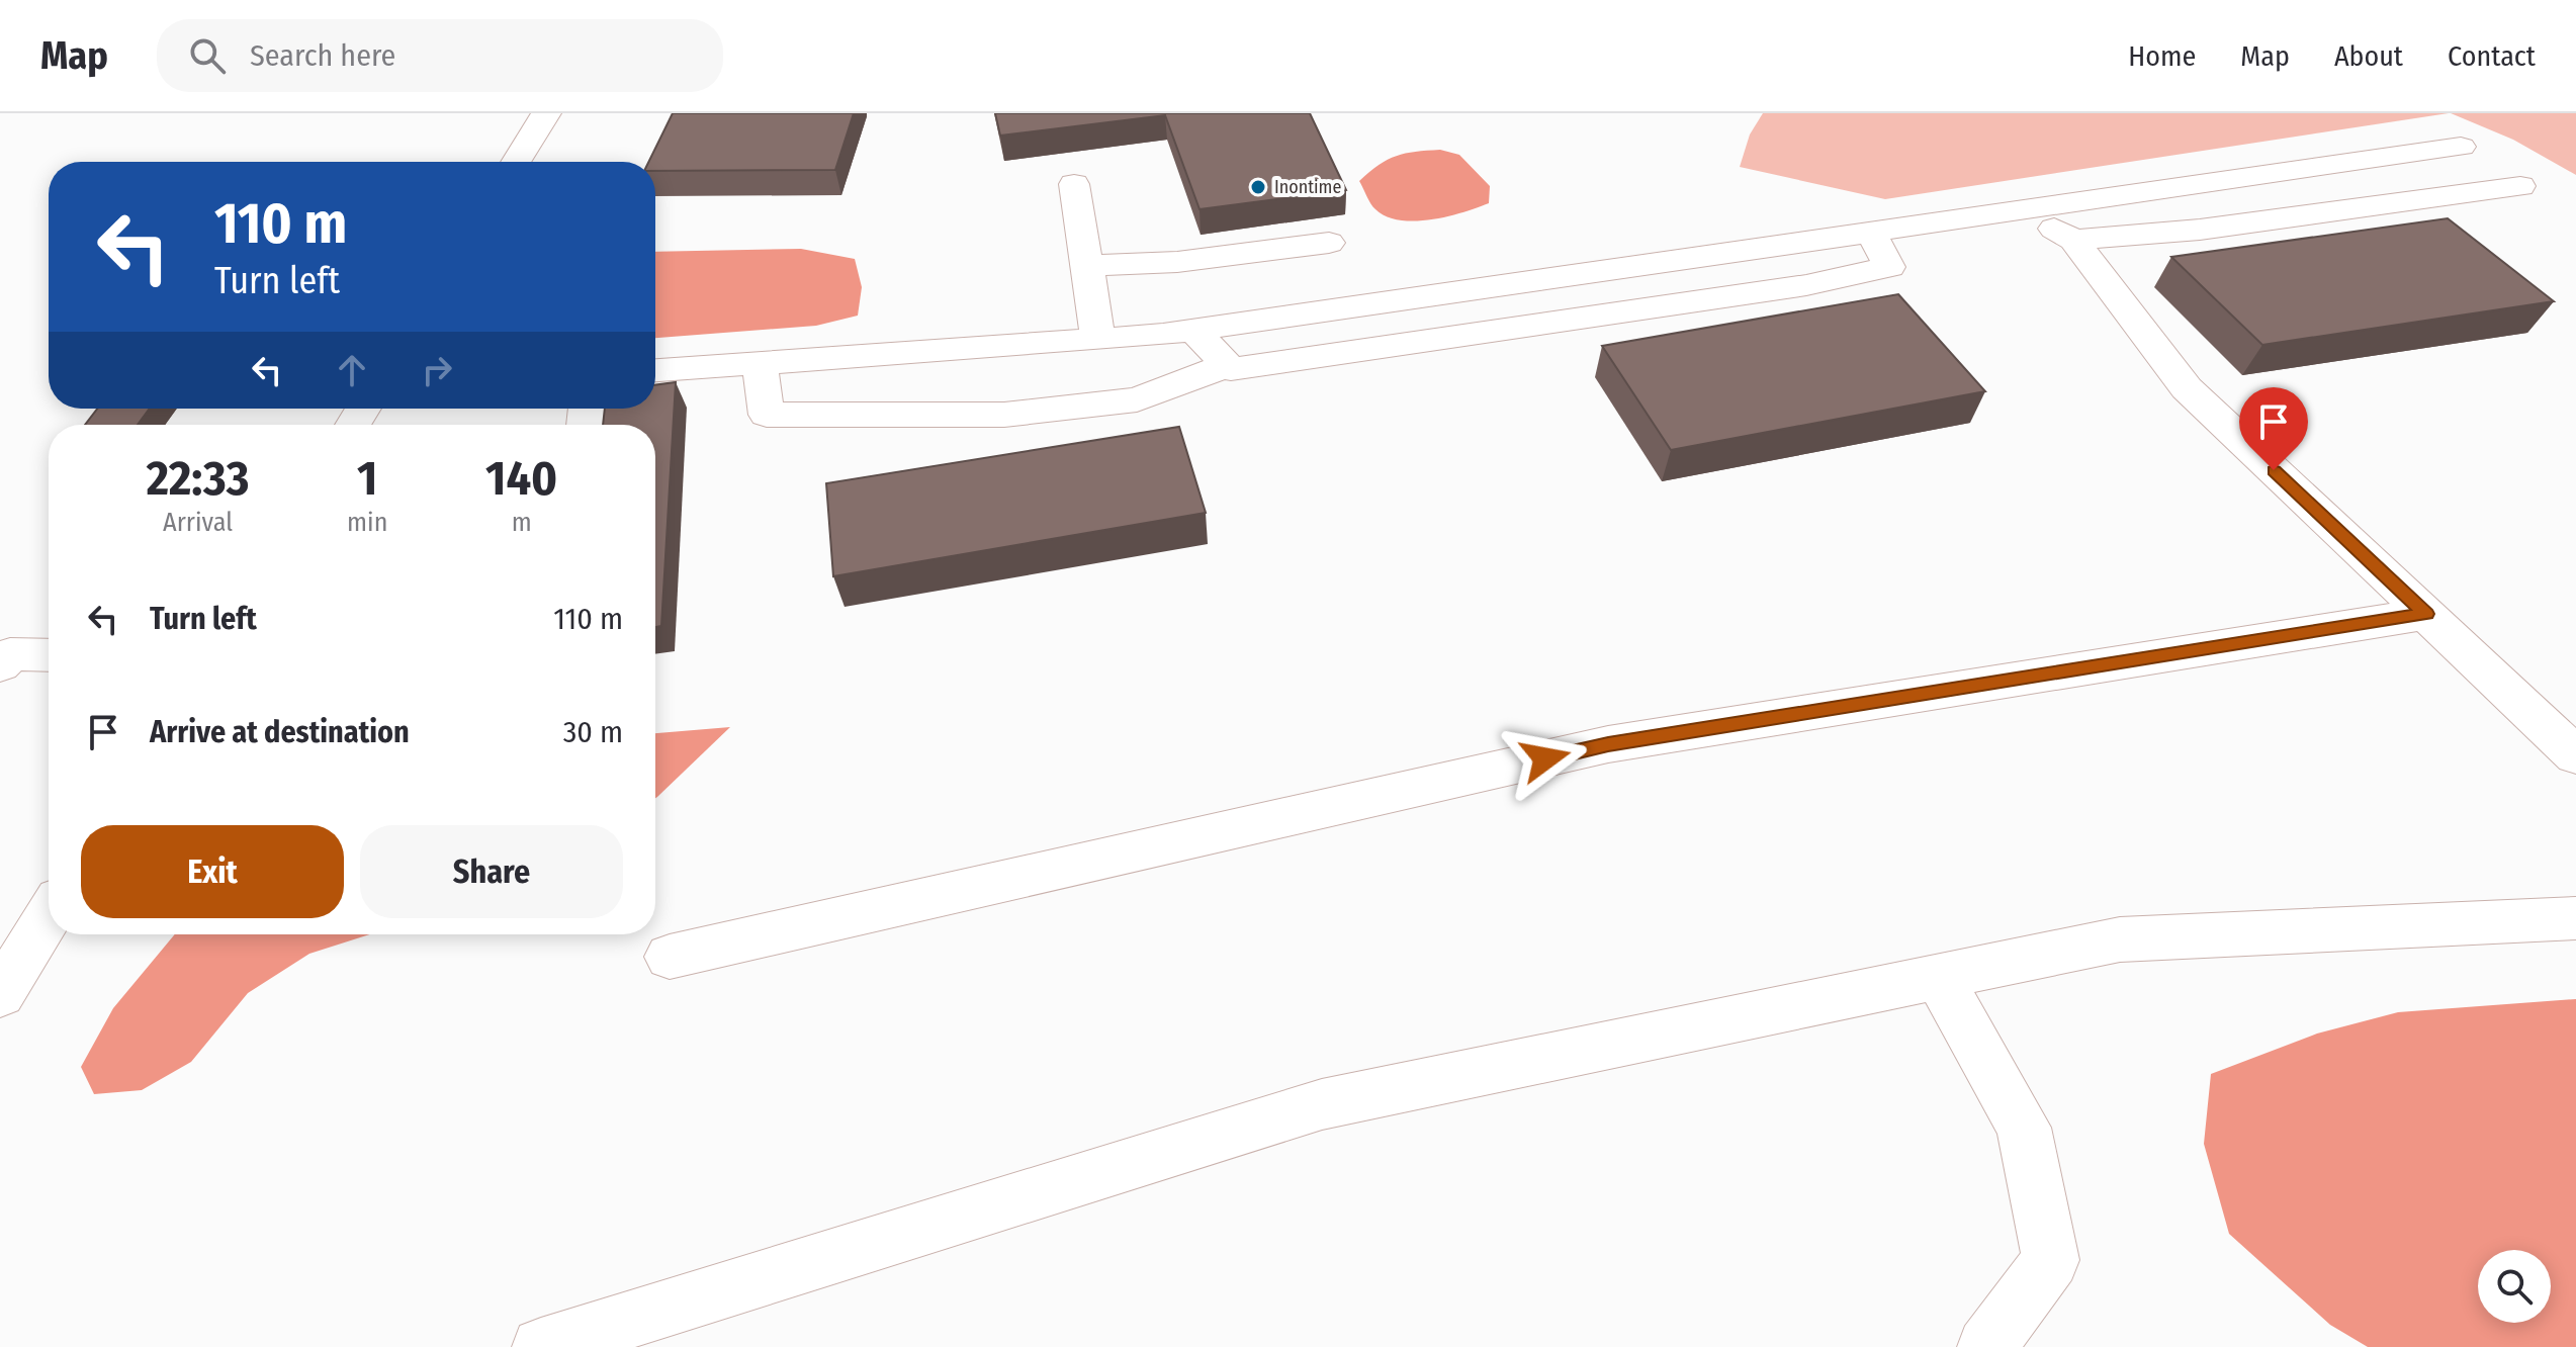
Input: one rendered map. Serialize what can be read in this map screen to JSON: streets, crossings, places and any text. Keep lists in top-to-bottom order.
{
  "places": ["Inontime"],
  "page": {
    "header": "Map",
    "search": "Search here",
    "nav": [
      "Home",
      "Map",
      "About",
      "Contact"
    ],
    "turn": ["110 m", "Turn left"],
    "eta": [
      "22:33",
      "Arrival",
      "1",
      "min",
      "140",
      "m"
    ],
    "list": [
      {
        "name": "Turn left",
        "value": "110 m"
      },
      {
        "name": "Arrive at destination",
        "value": "30 m"
      }
    ],
    "buttons": ["Exit", "Share"]
  }
}
